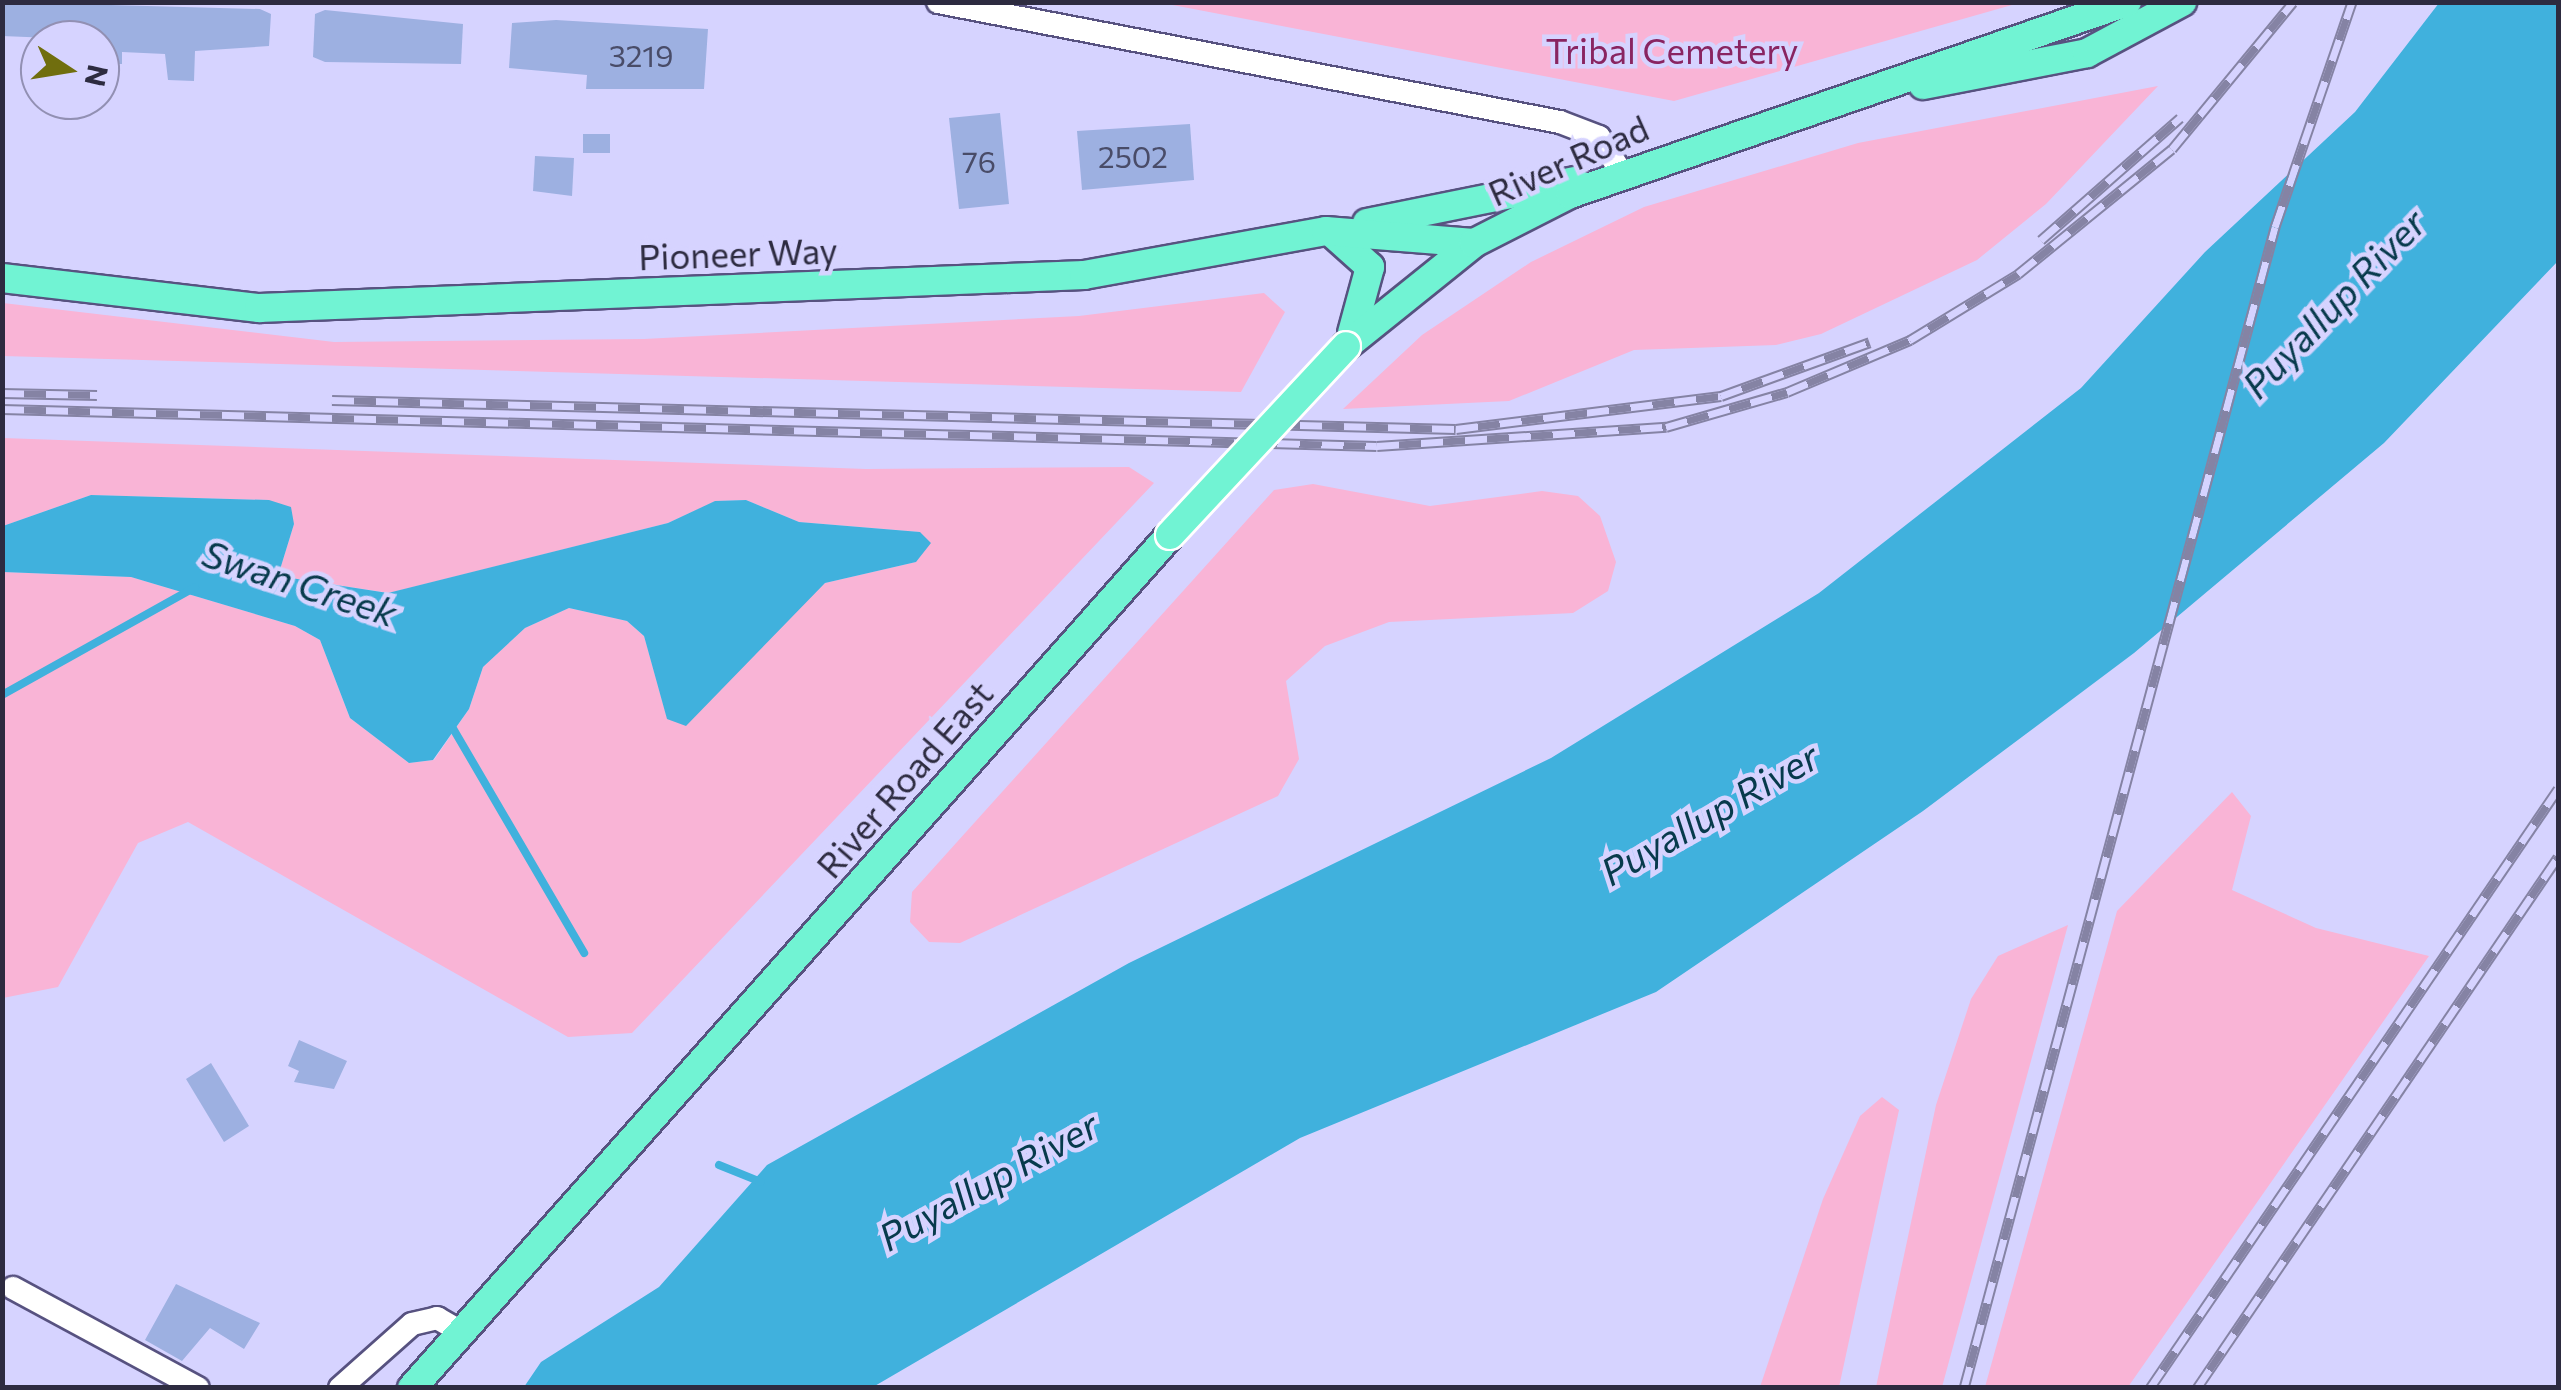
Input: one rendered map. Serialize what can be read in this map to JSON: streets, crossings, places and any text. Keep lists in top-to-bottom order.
{
  "streets": {
    "main road": ["River Road", "Pioneer Way", "River Road East"]
  },
  "crossings": [
    ["River Road", "Pioneer Way"],
    ["River Road", "River Road East"],
    ["Pioneer Way", "River Road East"]
  ],
  "water": ["Puyallup River", "Swan Creek"],
  "parks": ["Tribal Cemetery"],
  "house_numbers": ["3219", "2502", "76"],
  "north": "right"
}
